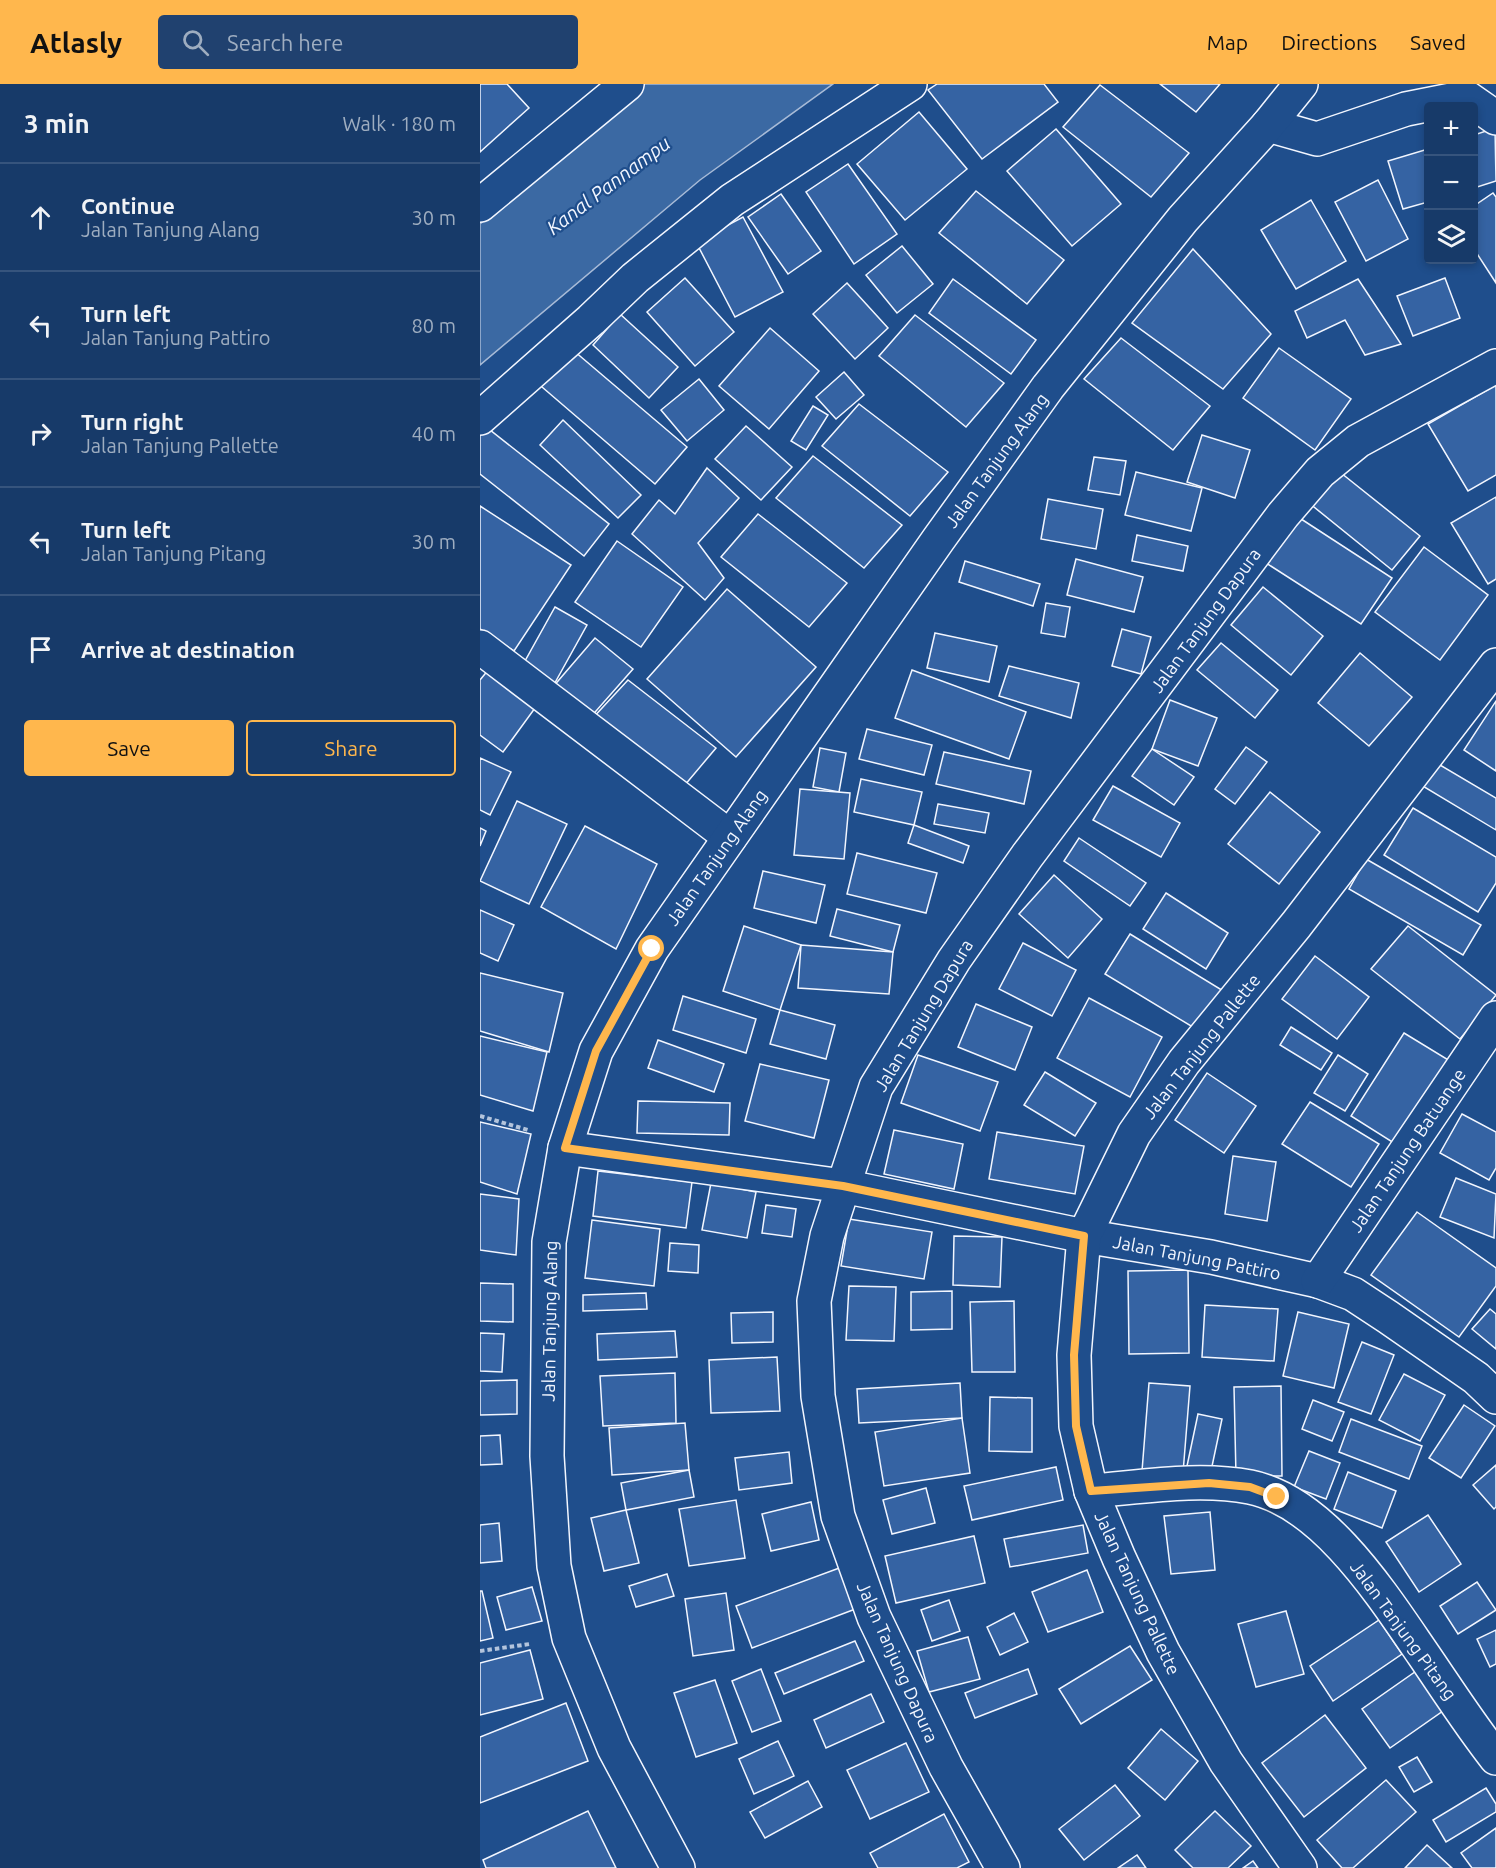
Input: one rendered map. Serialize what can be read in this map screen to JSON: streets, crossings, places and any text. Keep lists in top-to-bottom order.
{
  "streets": {
    "street": [
      "Jalan Tanjung Alang",
      "Jalan Tanjung Dapura",
      "Jalan Tanjung Pallette",
      "Jalan Tanjung Batuange",
      "Jalan Tanjung Pattiro",
      "Jalan Tanjung Pitang"
    ]
  },
  "crossings": [
    ["Jalan Tanjung Alang", "Jalan Tanjung Pattiro"],
    ["Jalan Tanjung Dapura", "Jalan Tanjung Pattiro"],
    ["Jalan Tanjung Pallette", "Jalan Tanjung Pattiro"],
    ["Jalan Tanjung Pallette", "Jalan Tanjung Pitang"],
    ["Jalan Tanjung Batuange", "Jalan Tanjung Pattiro"]
  ],
  "water": ["Kanal Pannampu"],
  "page": {
    "header": "Atlasly",
    "search": "Search here",
    "nav": ["Map", "Directions", "Saved"],
    "heading": ["3 min", "Walk · 180 m"],
    "map_buttons": ["+", "−"],
    "list": [
      ["Continue", "Jalan Tanjung Alang", "30 m"],
      ["Turn left", "Jalan Tanjung Pattiro", "80 m"],
      ["Turn right", "Jalan Tanjung Pallette", "40 m"],
      ["Turn left", "Jalan Tanjung Pitang", "30 m"],
      "Arrive at destination"
    ],
    "buttons": ["Save", "Share"]
  }
}
